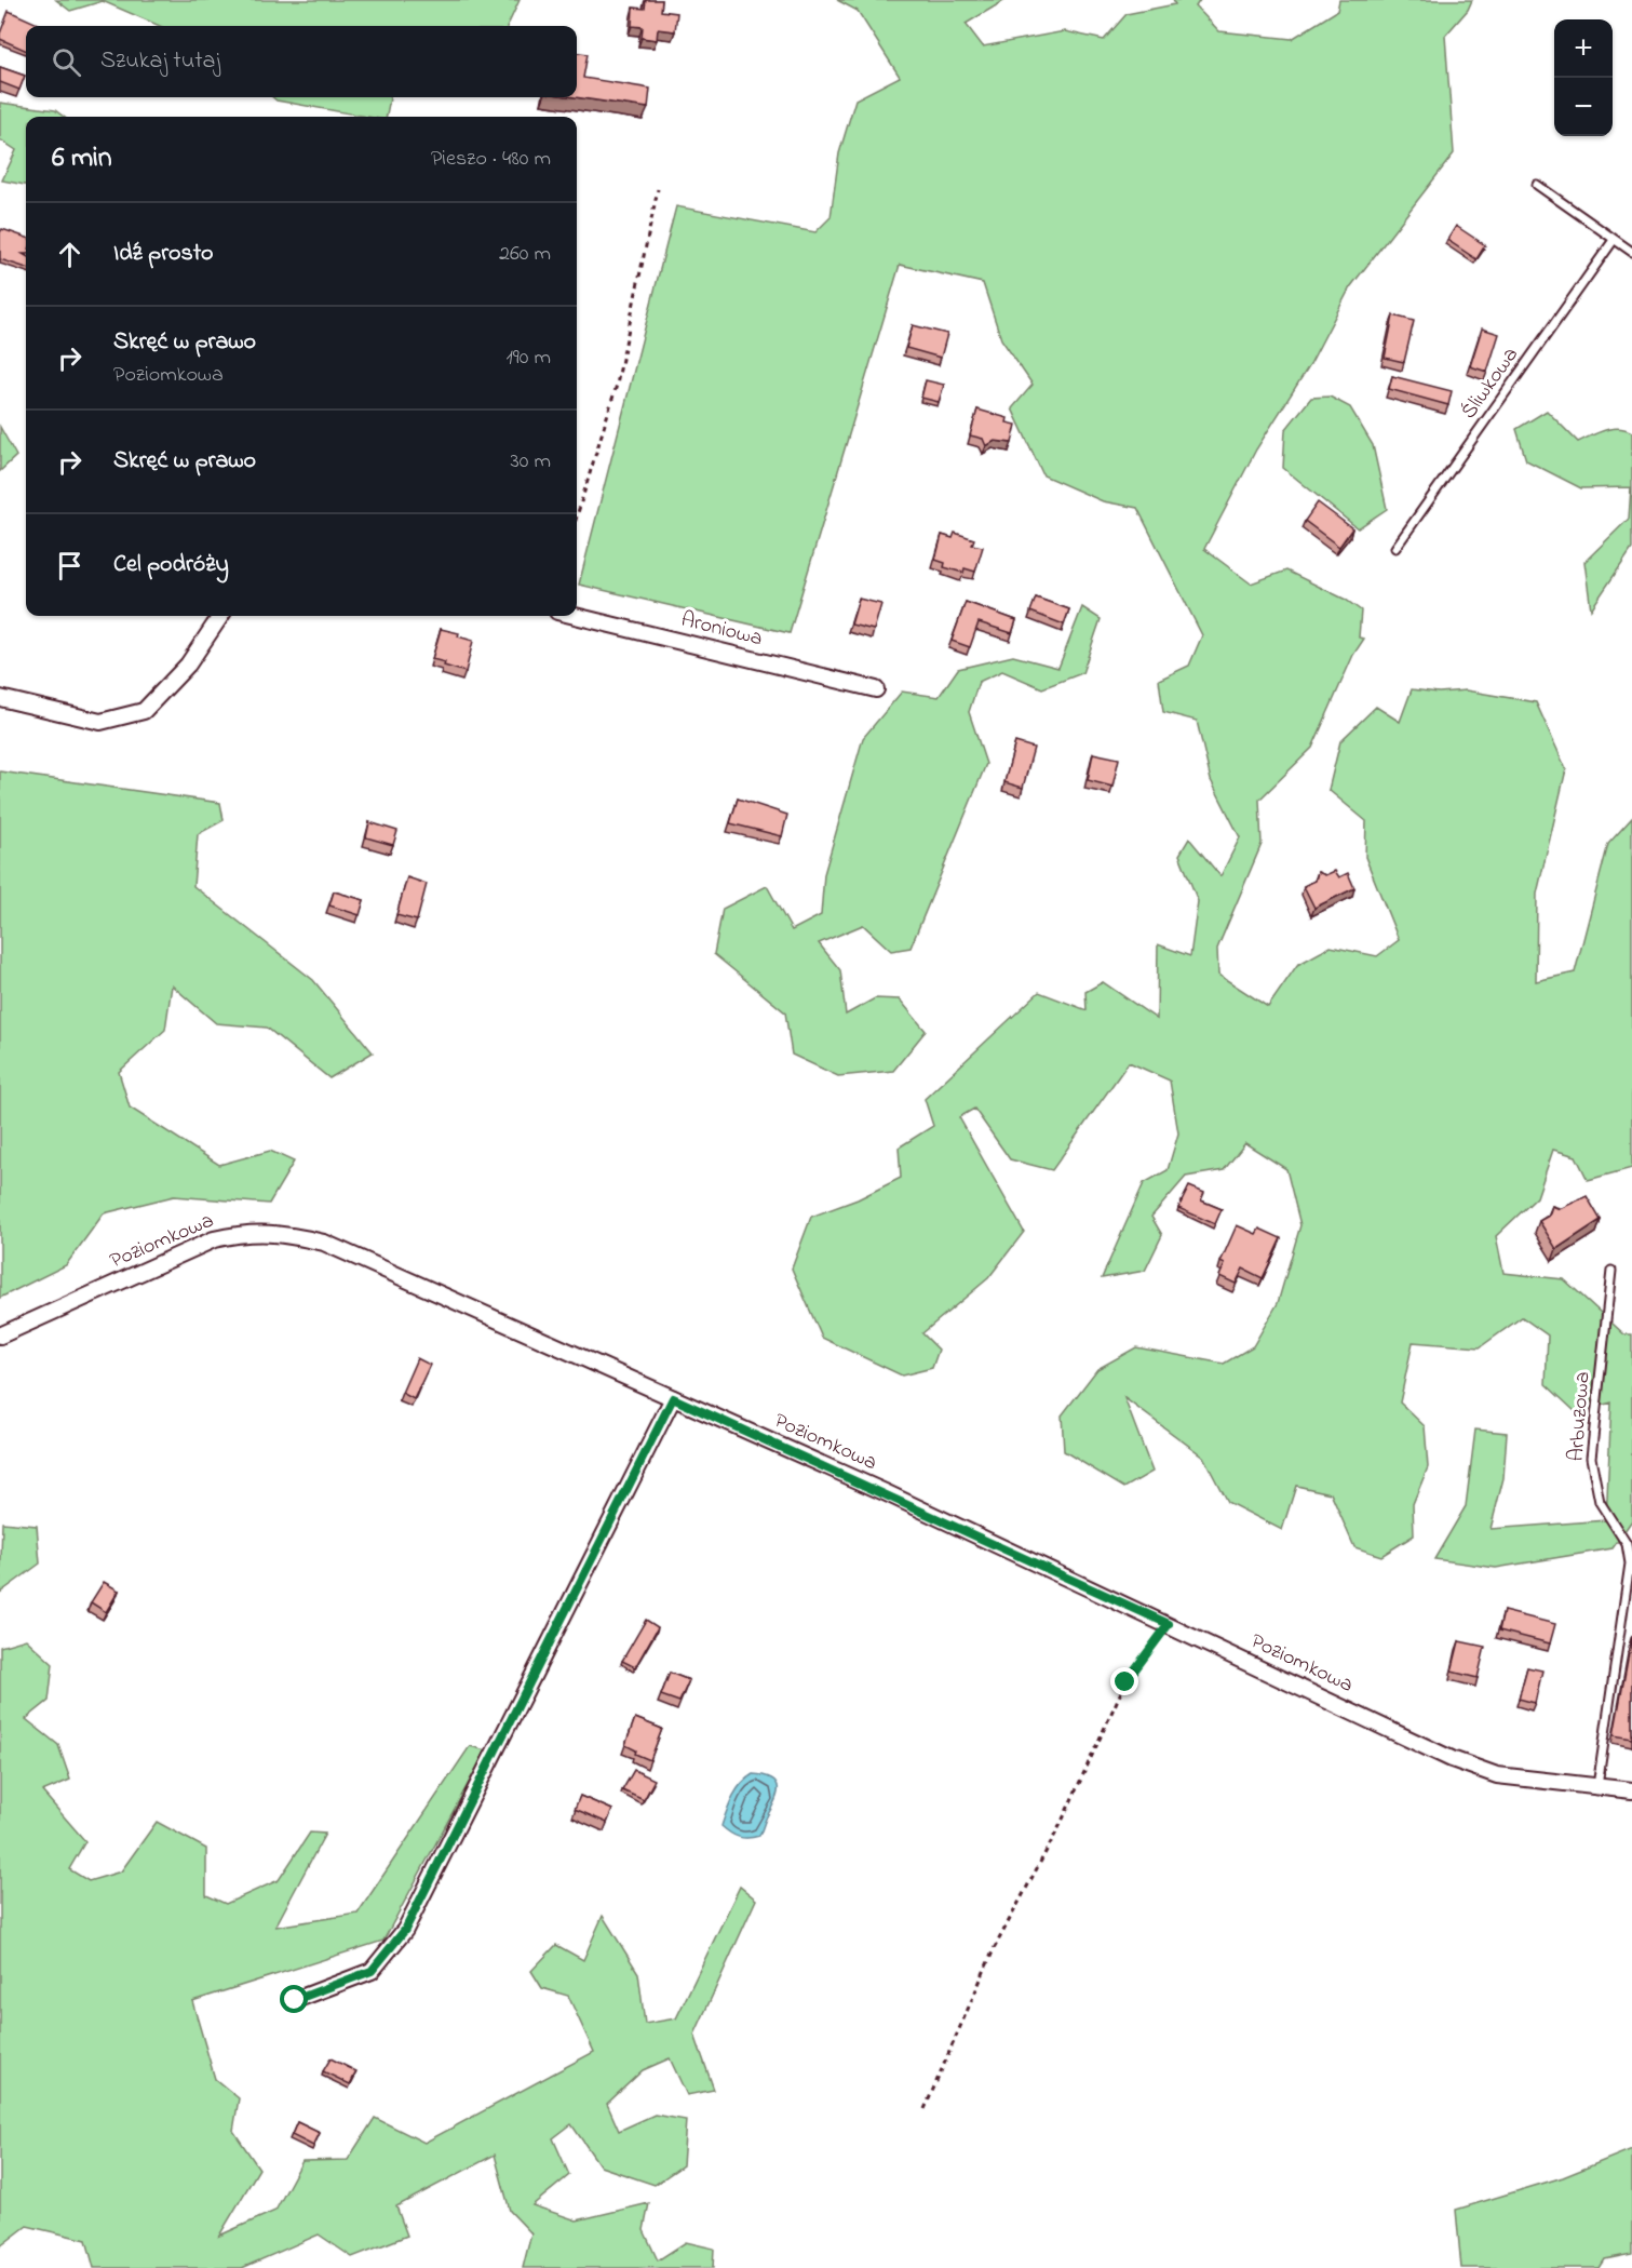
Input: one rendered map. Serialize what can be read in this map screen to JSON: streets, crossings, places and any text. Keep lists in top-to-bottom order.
{
  "streets": {
    "street": ["Aroniowa", "Poziomkowa"],
    "lane": ["Śliwkowa", "Arbuzowa"]
  },
  "crossings": [
    ["Poziomkowa", "Arbuzowa"]
  ],
  "page": {
    "map_buttons": ["+", "−"],
    "search": "Szukaj tutaj",
    "heading": ["6 min", "Pieszo · 480 m"],
    "list": [
      ["Idź prosto", "260 m"],
      ["Skręć w prawo", "Poziomkowa", "190 m"],
      ["Skręć w prawo", "30 m"],
      "Cel podróży"
    ]
  }
}
